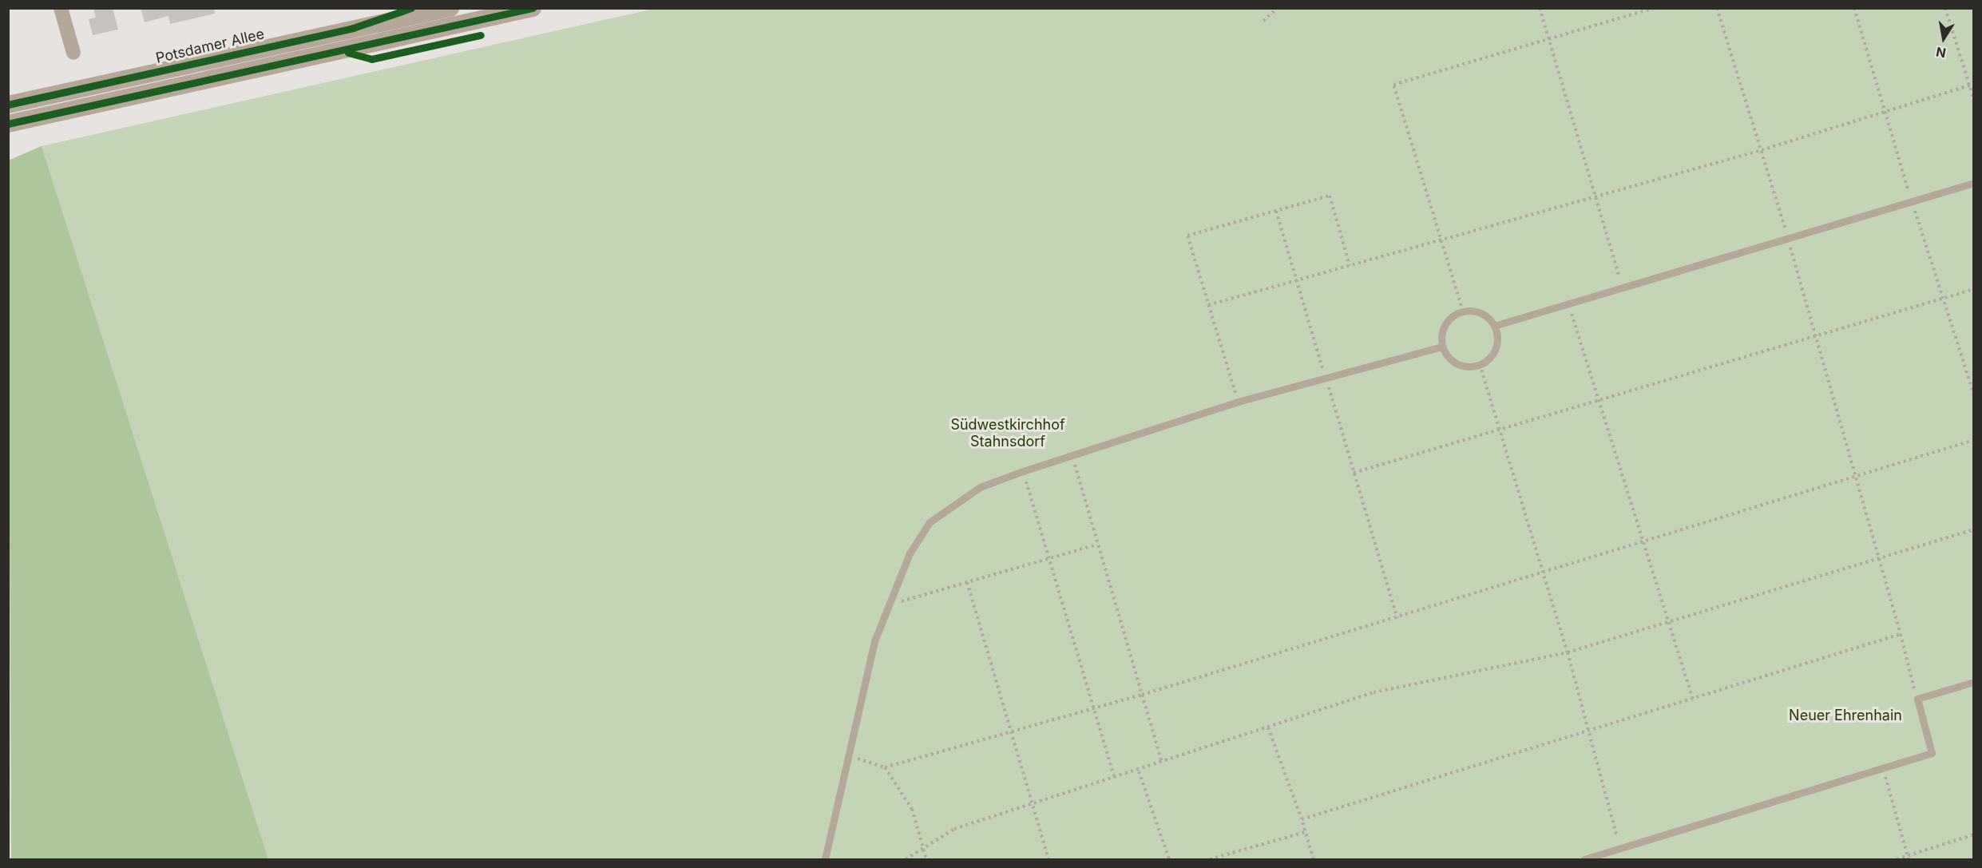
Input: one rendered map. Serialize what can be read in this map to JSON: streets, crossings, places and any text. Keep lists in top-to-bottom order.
{
  "streets": {
    "street": ["Potsdamer Allee"]
  },
  "parks": ["Südwestkirchhof Stahnsdorf", "Neuer Ehrenhain"],
  "north": "bottom"
}
